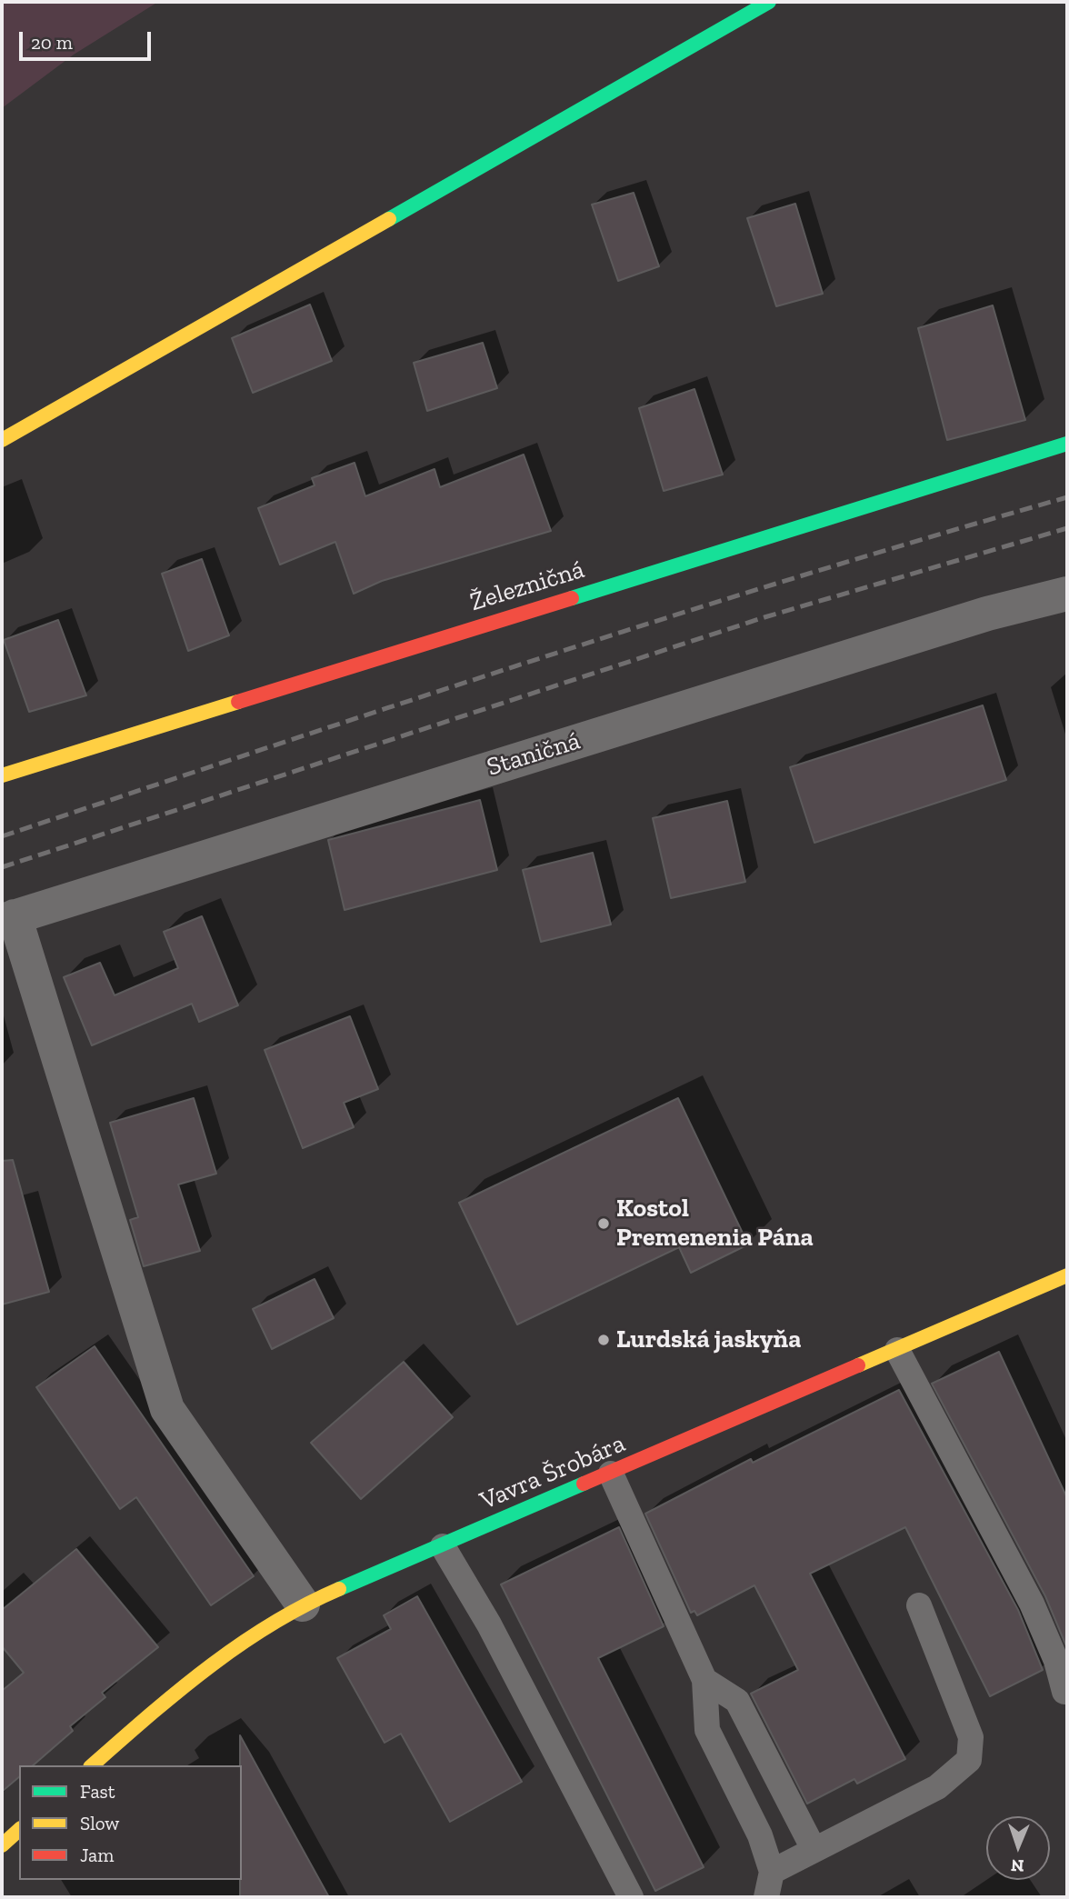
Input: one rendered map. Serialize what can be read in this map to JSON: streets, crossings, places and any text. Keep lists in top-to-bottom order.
{
  "streets": {
    "street": ["Železničná", "Staničná", "Vavra Šrobára"]
  },
  "places": ["Kostol Premenenia Pána", "Lurdská jaskyňa"],
  "legend": ["Fast", "Slow", "Jam"],
  "scale_bar": "20 m",
  "north": "bottom"
}
